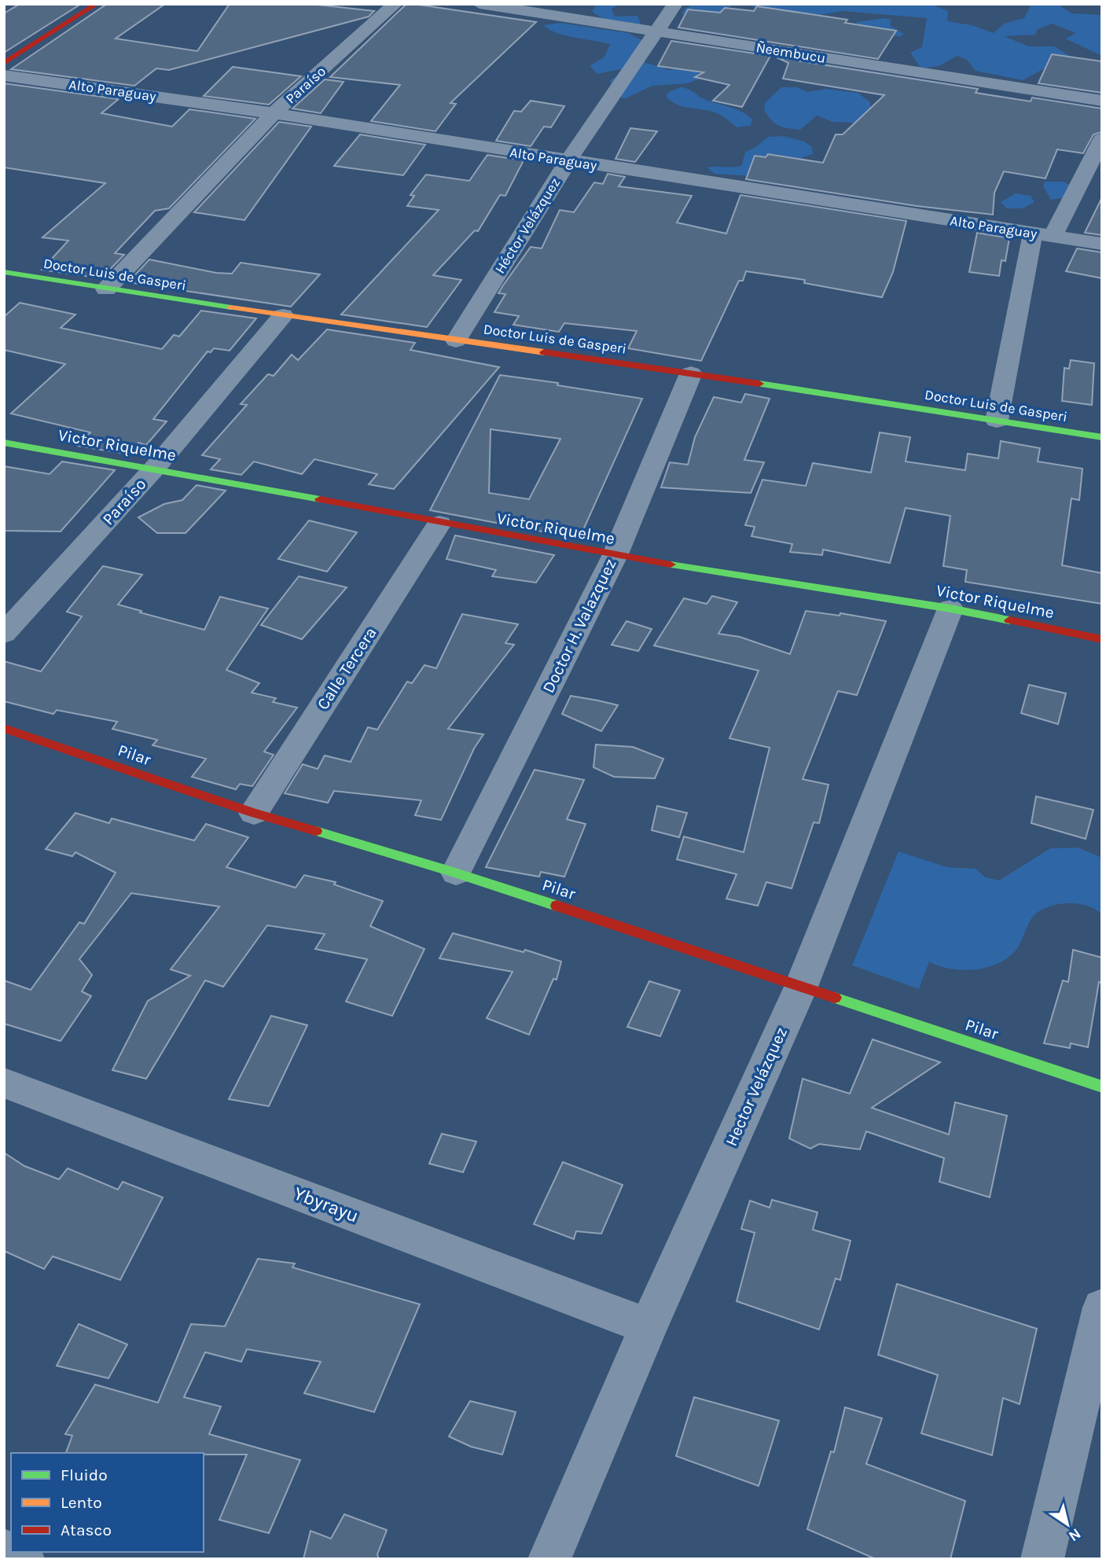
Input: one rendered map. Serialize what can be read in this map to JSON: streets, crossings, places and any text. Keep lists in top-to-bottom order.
{
  "streets": {
    "street": [
      "Ñeembucu",
      "Paraíso",
      "Alto Paraguay",
      "Héctor Velázquez",
      "Doctor Luis de Gasperi",
      "Victor Riquelme",
      "Doctor H. Valazquez",
      "Calle Tercera",
      "Pilar",
      "Hector Velázquez",
      "Ybyrayu"
    ]
  },
  "crossings": [
    ["Ñeembucu", "Héctor Velázquez"],
    ["Paraíso", "Alto Paraguay"],
    ["Paraíso", "Doctor Luis de Gasperi"],
    ["Paraíso", "Victor Riquelme"],
    ["Alto Paraguay", "Héctor Velázquez"],
    ["Héctor Velázquez", "Doctor Luis de Gasperi"],
    ["Doctor Luis de Gasperi", "Doctor H. Valazquez"],
    ["Victor Riquelme", "Doctor H. Valazquez"],
    ["Victor Riquelme", "Calle Tercera"],
    ["Victor Riquelme", "Hector Velázquez"],
    ["Doctor H. Valazquez", "Pilar"],
    ["Calle Tercera", "Pilar"],
    ["Pilar", "Hector Velázquez"],
    ["Hector Velázquez", "Ybyrayu"]
  ],
  "legend": ["Fluido", "Lento", "Atasco"],
  "north": "bottom right"
}
